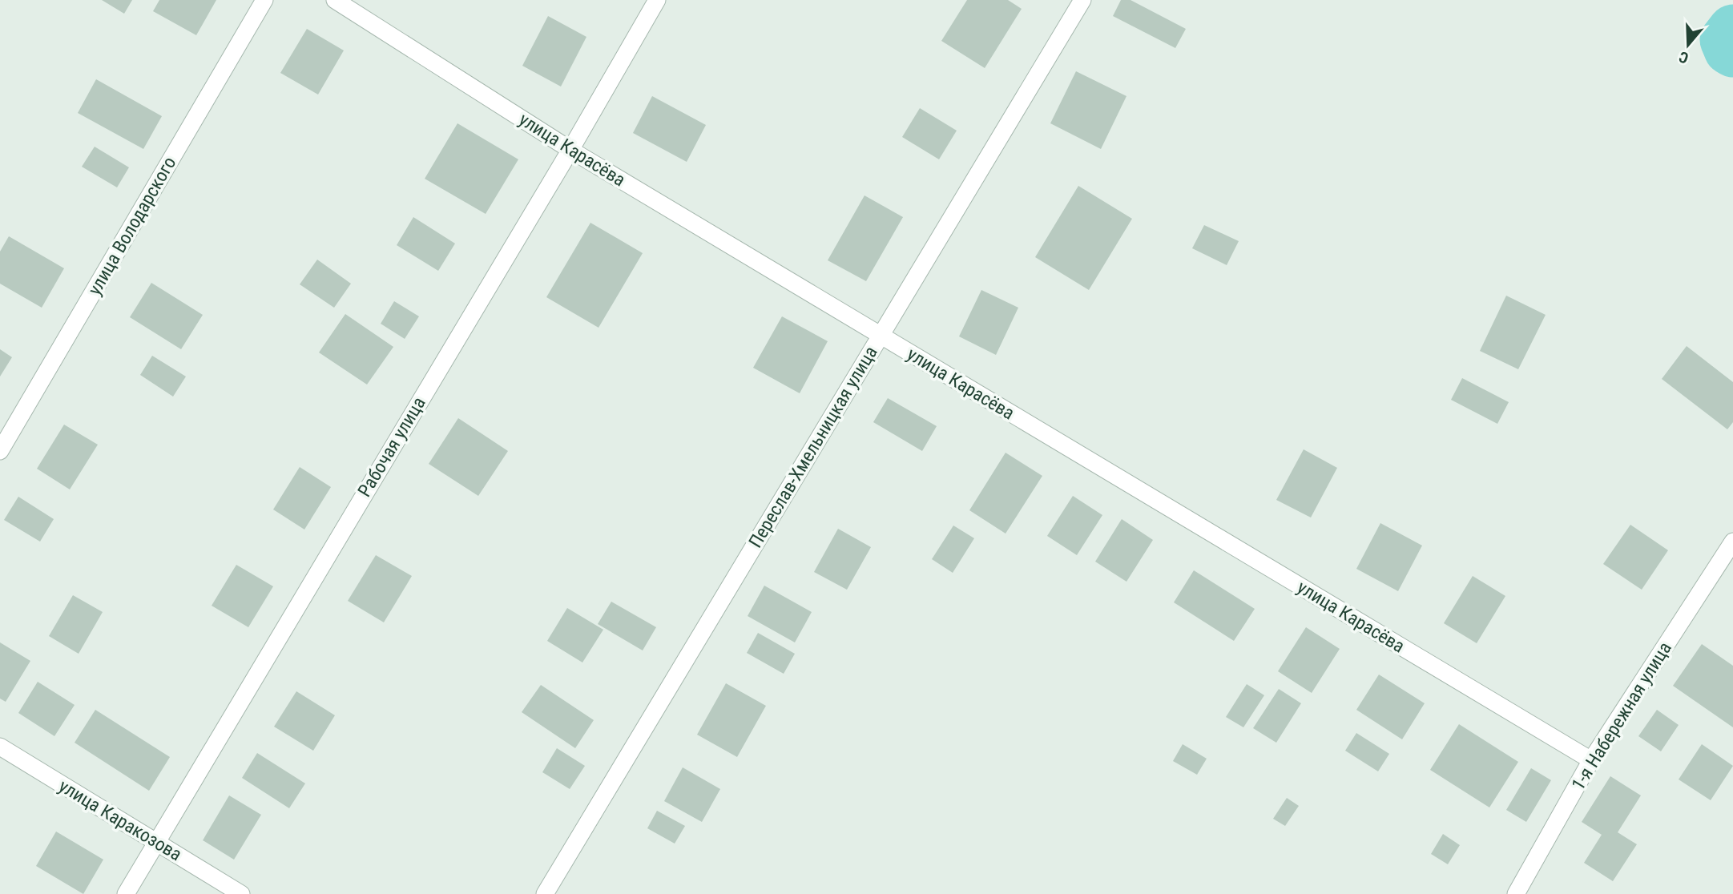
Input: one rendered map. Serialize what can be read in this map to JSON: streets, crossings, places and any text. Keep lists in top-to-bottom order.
{
  "streets": {
    "street": [
      "улица Карасёва",
      "улица Володарского",
      "Рабочая улица",
      "Переслав-Хмельницкая улица",
      "1-я Набережная улица",
      "улица Каракозова"
    ]
  },
  "crossings": [
    ["улица Карасёва", "Рабочая улица"],
    ["улица Карасёва", "Переслав-Хмельницкая улица"],
    ["улица Карасёва", "1-я Набережная улица"],
    ["Рабочая улица", "улица Каракозова"]
  ],
  "north": "bottom"
}
